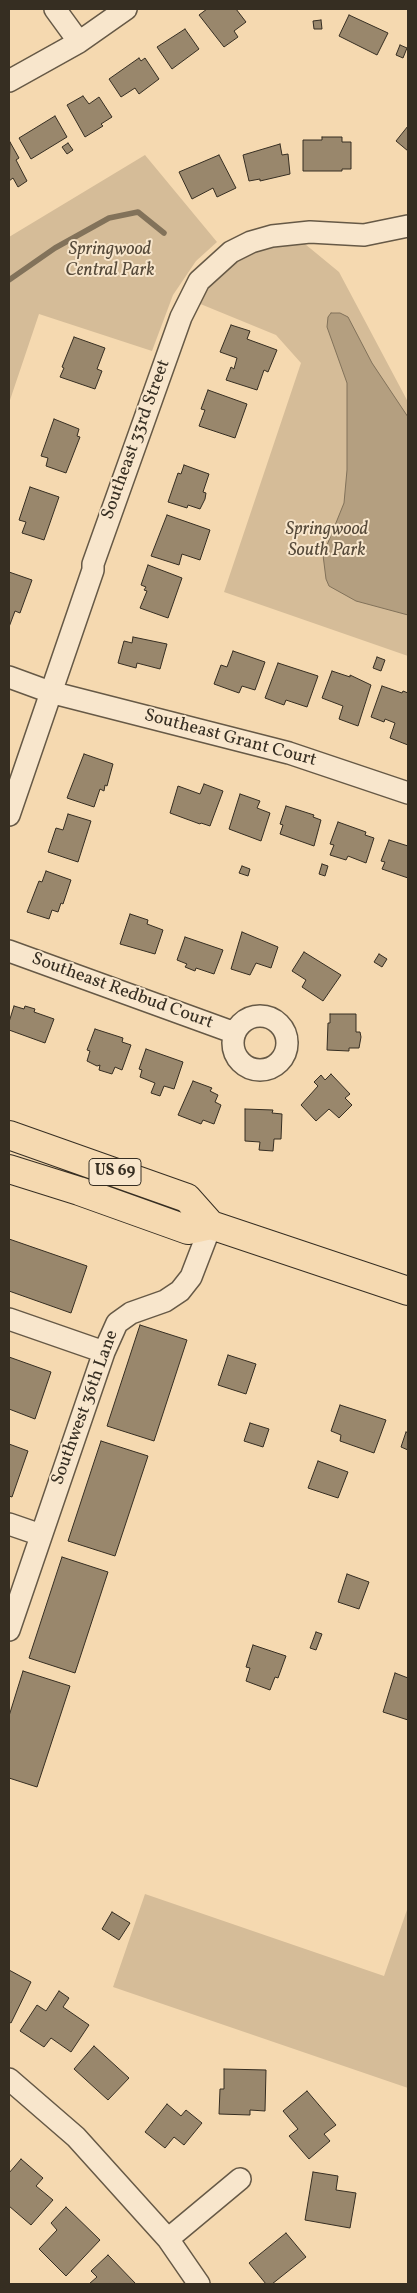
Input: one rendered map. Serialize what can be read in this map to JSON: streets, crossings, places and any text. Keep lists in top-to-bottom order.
{
  "streets": {
    "main road": ["US 69"],
    "street": [
      "Southeast 33rd Street",
      "Southeast Grant Court",
      "Southeast Redbud Court",
      "Southwest 36th Lane"
    ]
  },
  "crossings": [
    ["Southeast 33rd Street", "Southeast Grant Court"],
    ["US 69", "Southwest 36th Lane"]
  ],
  "parks": ["Springwood Central Park", "Springwood South Park"]
}
